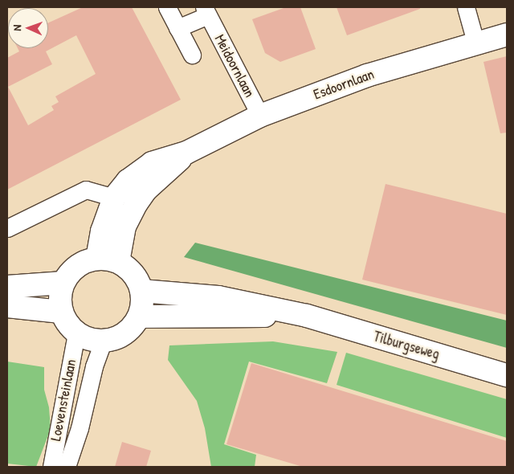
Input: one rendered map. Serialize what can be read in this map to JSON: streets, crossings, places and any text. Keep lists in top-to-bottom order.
{
  "streets": {
    "main road": ["Esdoornlaan", "Tilburgseweg"],
    "street": ["Meidoornlaan", "Loevensteinlaan"]
  },
  "crossings": [
    ["Meidoornlaan", "Esdoornlaan"],
    ["Esdoornlaan", "Tilburgseweg"],
    ["Esdoornlaan", "Loevensteinlaan"],
    ["Tilburgseweg", "Loevensteinlaan"]
  ],
  "north": "left"
}
